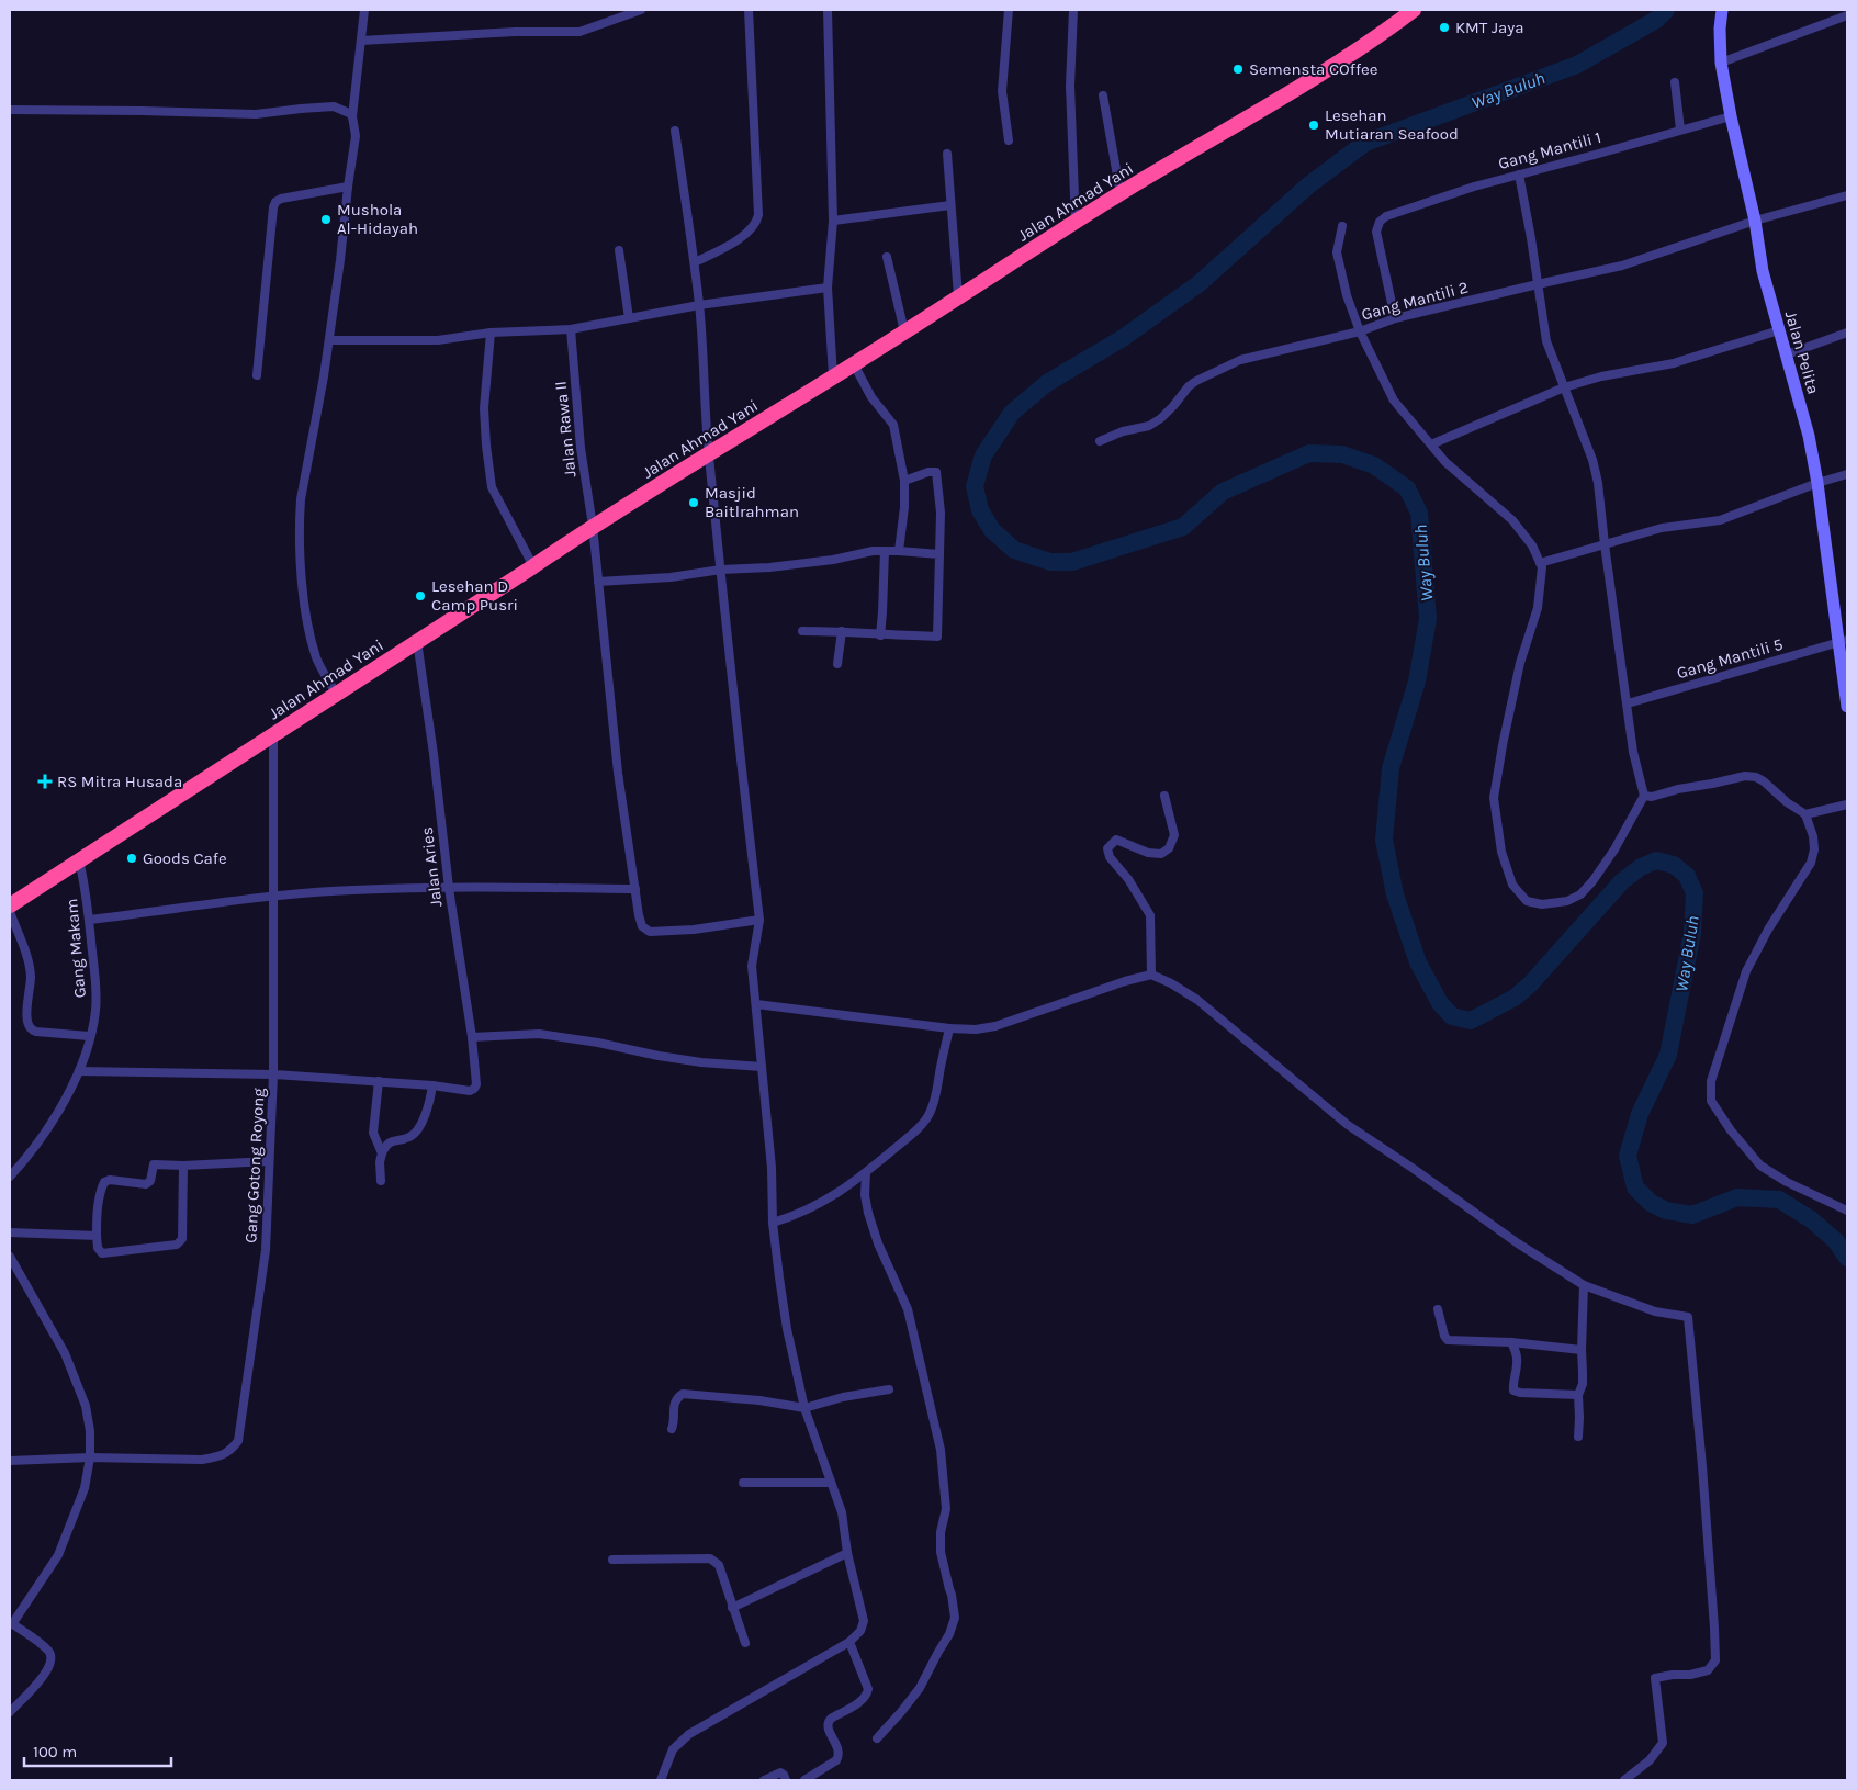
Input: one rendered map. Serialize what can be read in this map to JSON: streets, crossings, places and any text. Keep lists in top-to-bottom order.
{
  "streets": {
    "highway": ["Jalan Ahmad Yani"],
    "street": [
      "Gang Mantili 1",
      "Gang Mantili 2",
      "Jalan Pelita",
      "Jalan Rawa II",
      "Gang Mantili 5",
      "Jalan Aries",
      "Gang Makam",
      "Gang Gotong Royong"
    ]
  },
  "crossings": [
    ["Gang Mantili 1", "Gang Mantili 2"],
    ["Gang Mantili 1", "Jalan Pelita"],
    ["Jalan Ahmad Yani", "Jalan Rawa II"],
    ["Jalan Ahmad Yani", "Jalan Aries"],
    ["Jalan Ahmad Yani", "Gang Makam"],
    ["Jalan Ahmad Yani", "Gang Gotong Royong"],
    ["Gang Mantili 2", "Jalan Pelita"],
    ["Jalan Pelita", "Gang Mantili 5"]
  ],
  "water": ["Way Buluh"],
  "places": {
    "other": [
      "KMT Jaya",
      "Semensta COffee",
      "Lesehan Mutiaran Seafood",
      "Mushola Al-Hidayah",
      "Masjid Baitlrahman",
      "Lesehan D Camp Pusri",
      "Goods Cafe"
    ],
    "health": ["RS Mitra Husada"]
  },
  "scale_bar": "100 m"
}
